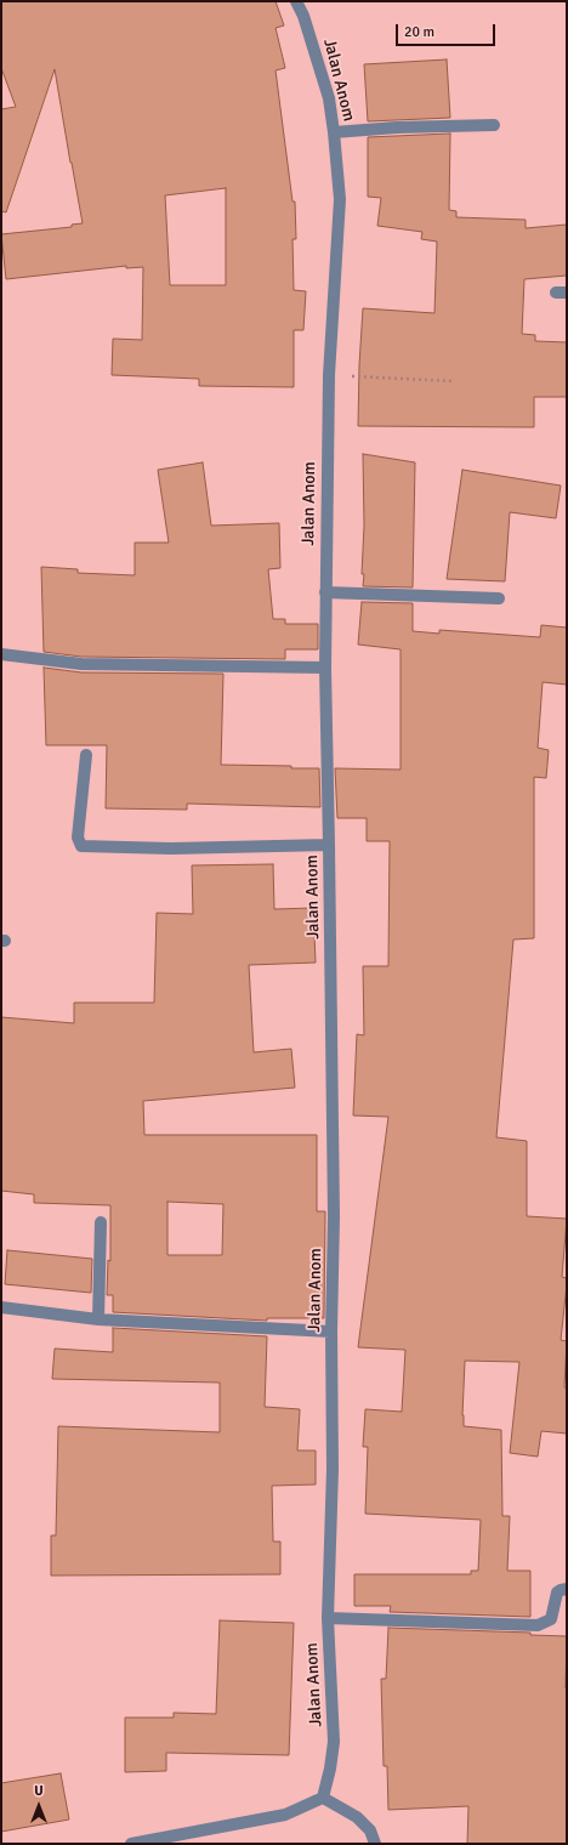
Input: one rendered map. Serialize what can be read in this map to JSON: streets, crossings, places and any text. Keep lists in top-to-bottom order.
{
  "streets": {
    "street": ["Jalan Anom"]
  },
  "scale_bar": "20 m",
  "north": "top"
}
